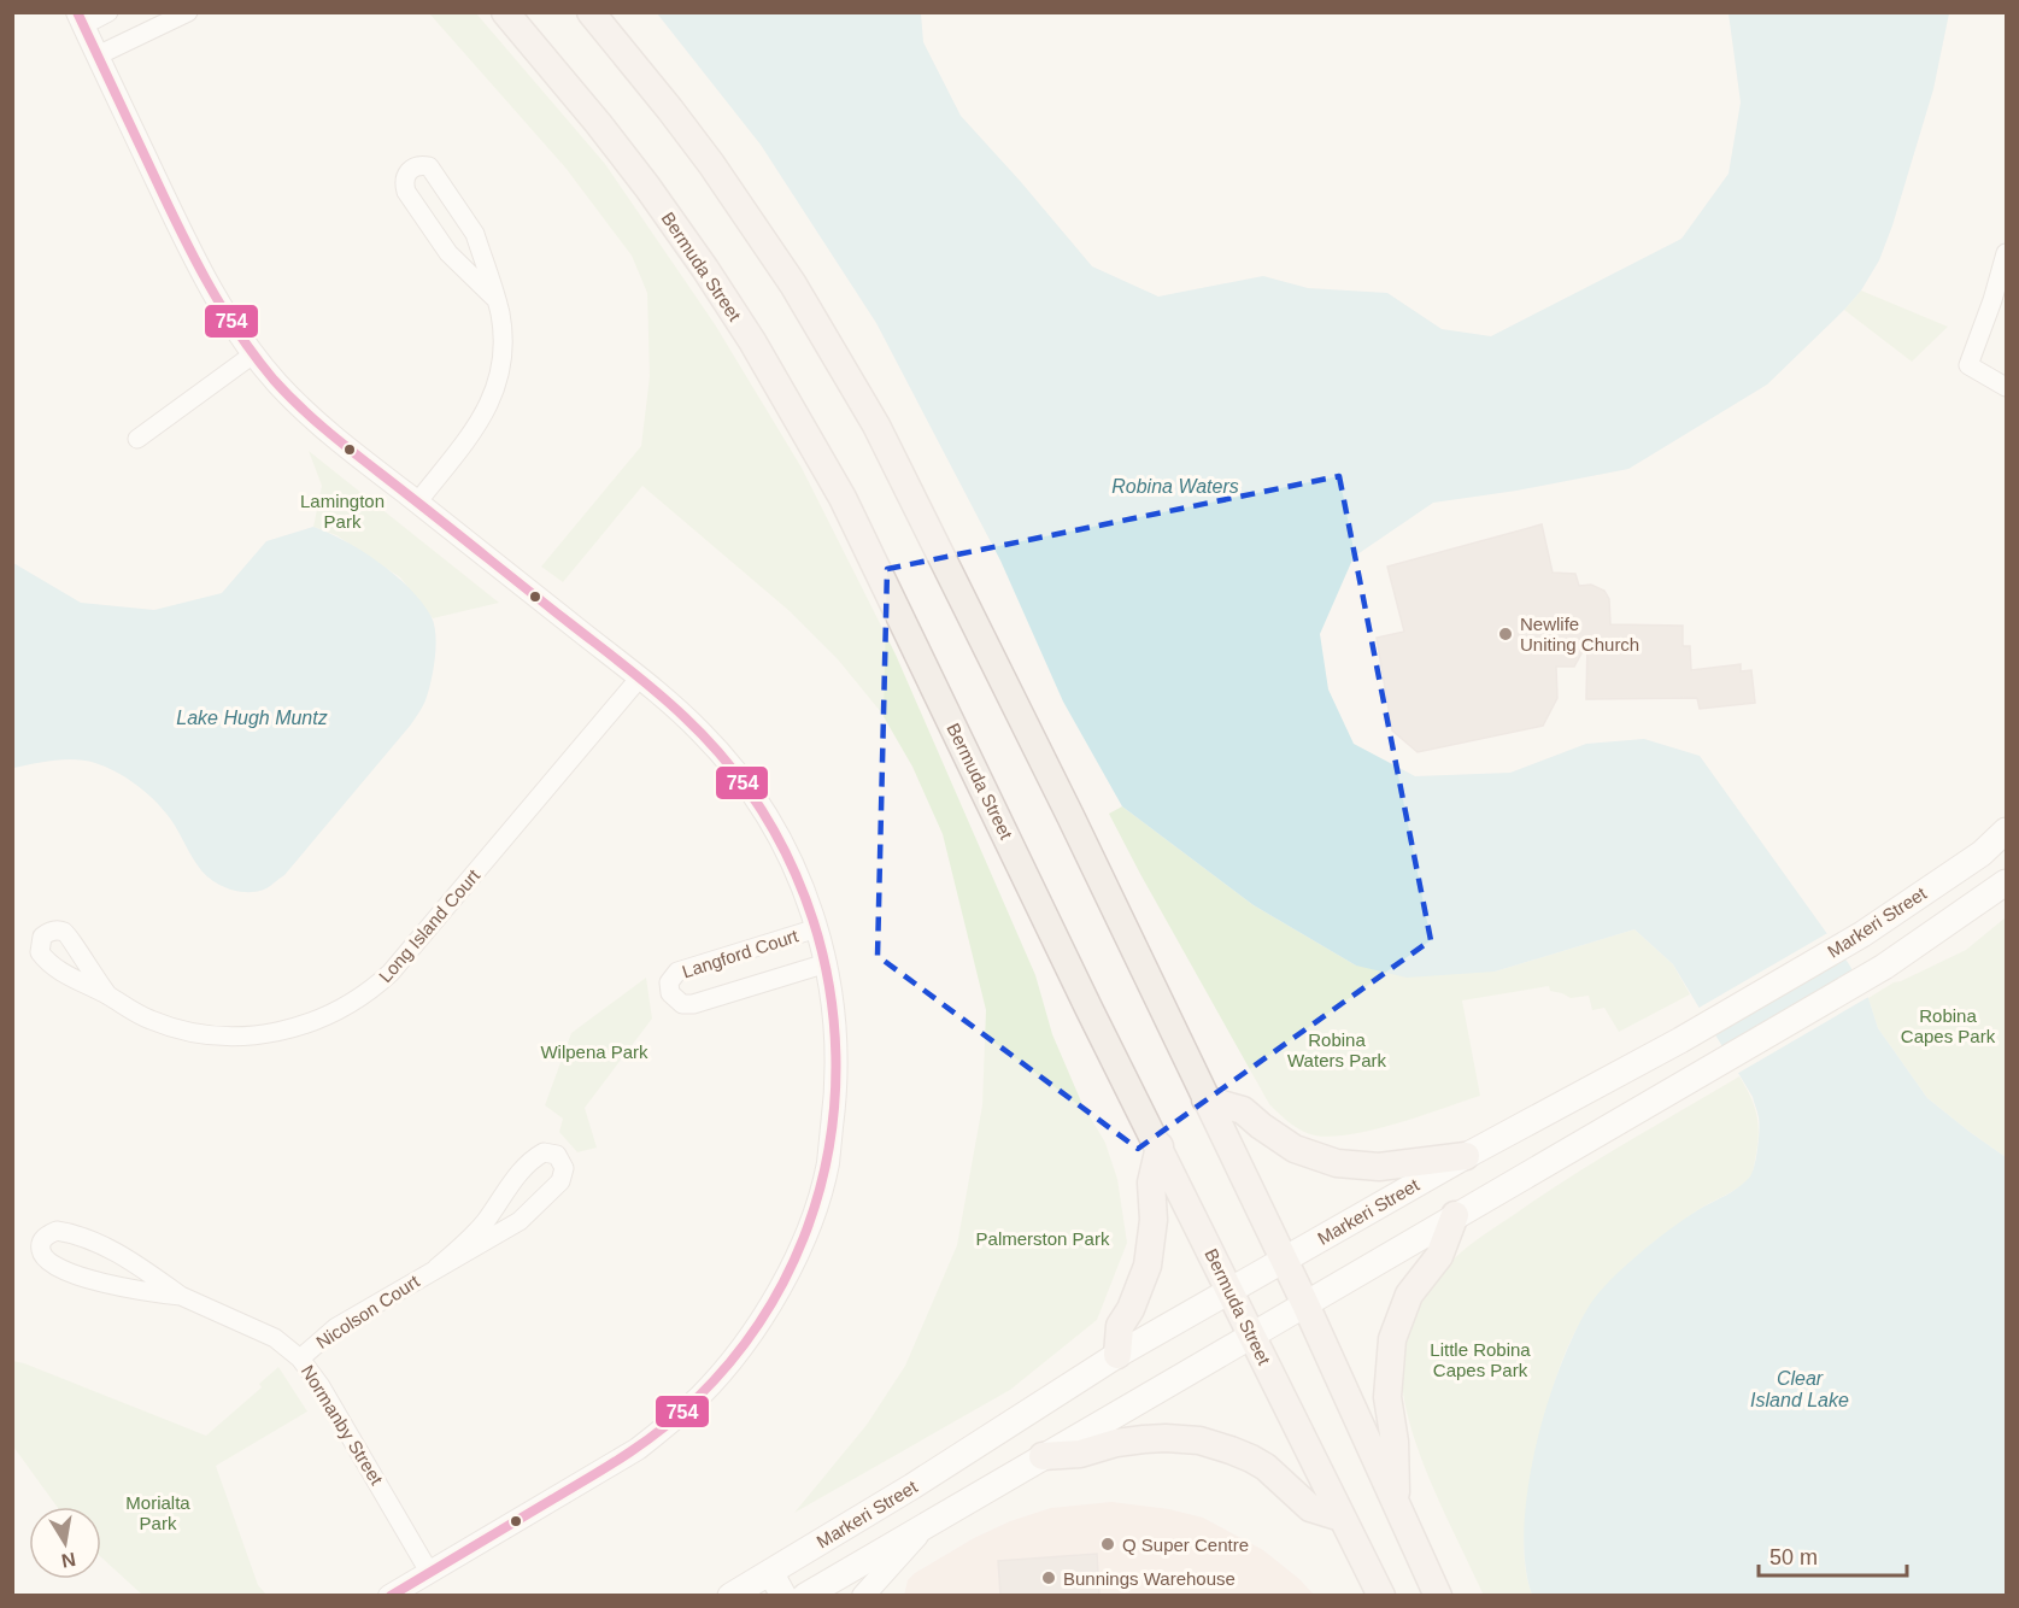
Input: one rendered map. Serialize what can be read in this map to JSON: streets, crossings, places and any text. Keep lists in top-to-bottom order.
{
  "streets": {
    "main road": ["Bermuda Street", "Markeri Street"],
    "street": [
      "Long Island Court",
      "Langford Court",
      "Nicolson Court",
      "Normanby Street"
    ]
  },
  "crossings": [
    ["Bermuda Street", "Markeri Street"],
    ["Nicolson Court", "Normanby Street"]
  ],
  "water": ["Robina Waters", "Lake Hugh Muntz", "Clear Island Lake"],
  "parks": [
    "Lamington Park",
    "Robina Capes Park",
    "Robina Waters Park",
    "Wilpena Park",
    "Palmerston Park",
    "Little Robina Capes Park",
    "Morialta Park"
  ],
  "places": ["Newlife Uniting Church", "Q Super Centre", "Bunnings Warehouse"],
  "lines": ["transit line 754"],
  "scale_bar": "50 m",
  "north": "bottom"
}
